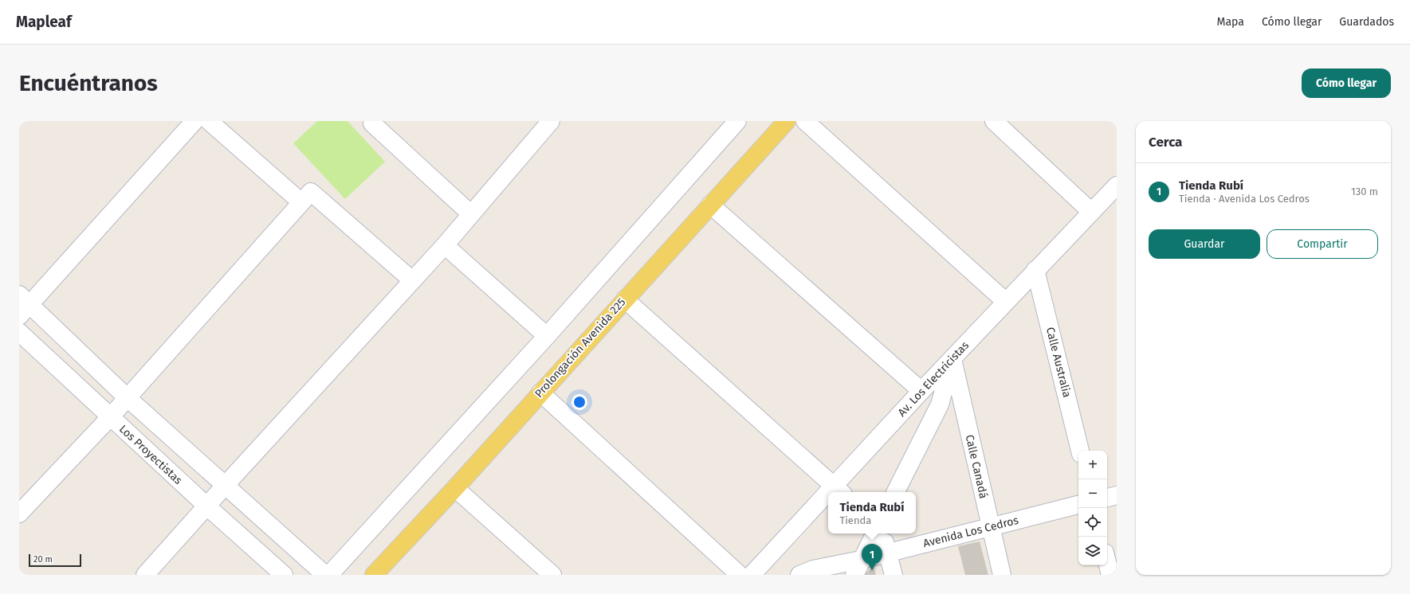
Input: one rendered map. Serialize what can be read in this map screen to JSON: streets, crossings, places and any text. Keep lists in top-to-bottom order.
{
  "streets": {
    "main road": ["Prolongación Avenida 225"],
    "street": [
      "Calle Australia",
      "Av. Los Electricistas",
      "Los Proyectistas",
      "Calle Canadá",
      "Avenida Los Cedros"
    ]
  },
  "crossings": [
    ["Calle Australia", "Av. Los Electricistas"],
    ["Av. Los Electricistas", "Calle Canadá"],
    ["Calle Canadá", "Avenida Los Cedros"]
  ],
  "scale_bar": "20 m",
  "page": {
    "header": "Mapleaf",
    "nav": ["Mapa", "Cómo llegar", "Guardados"],
    "buttons": [
      "Cómo llegar",
      ["Guardar", "Compartir"]
    ],
    "title": "Encuéntranos",
    "heading": "Cerca",
    "list": [
      {
        "mark": "1",
        "name": "Tienda Rubí",
        "note": "Tienda · Avenida Los Cedros",
        "value": "130 m"
      }
    ],
    "map_buttons": ["+", "−"],
    "popup": ["Tienda Rubí", "Tienda"],
    "pins": "1",
    "scale": "20 m"
  }
}
